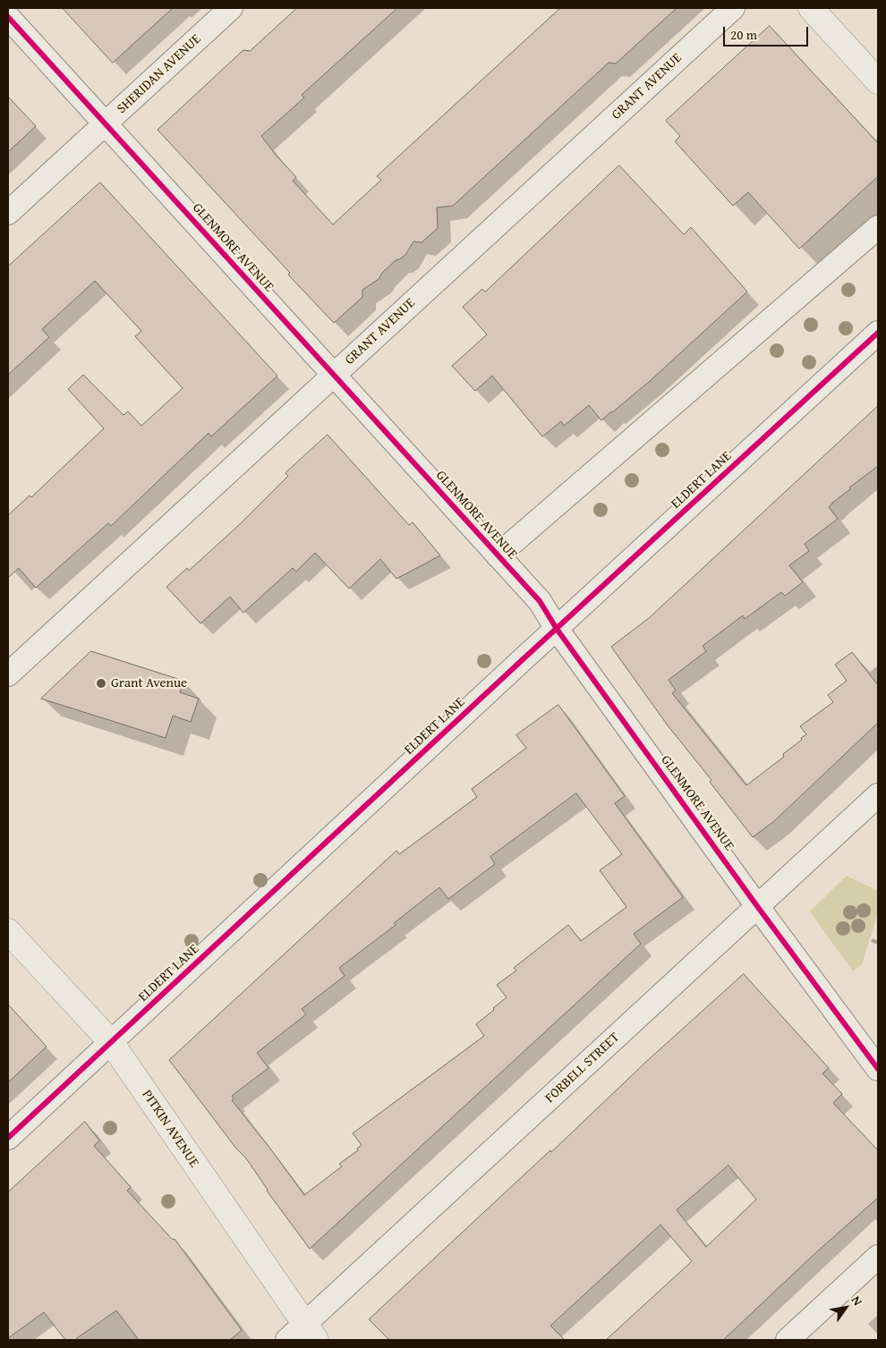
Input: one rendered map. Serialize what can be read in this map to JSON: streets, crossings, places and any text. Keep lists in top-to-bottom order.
{
  "streets": {
    "street": [
      "SHERIDAN AVENUE",
      "GRANT AVENUE",
      "GLENMORE AVENUE",
      "ELDERT LANE",
      "FORBELL STREET",
      "PITKIN AVENUE"
    ]
  },
  "crossings": [
    ["SHERIDAN AVENUE", "GLENMORE AVENUE"],
    ["GRANT AVENUE", "GLENMORE AVENUE"],
    ["GLENMORE AVENUE", "ELDERT LANE"],
    ["GLENMORE AVENUE", "FORBELL STREET"],
    ["ELDERT LANE", "PITKIN AVENUE"],
    ["FORBELL STREET", "PITKIN AVENUE"]
  ],
  "places": ["Grant Avenue"],
  "scale_bar": "20 m",
  "north": "top right"
}
